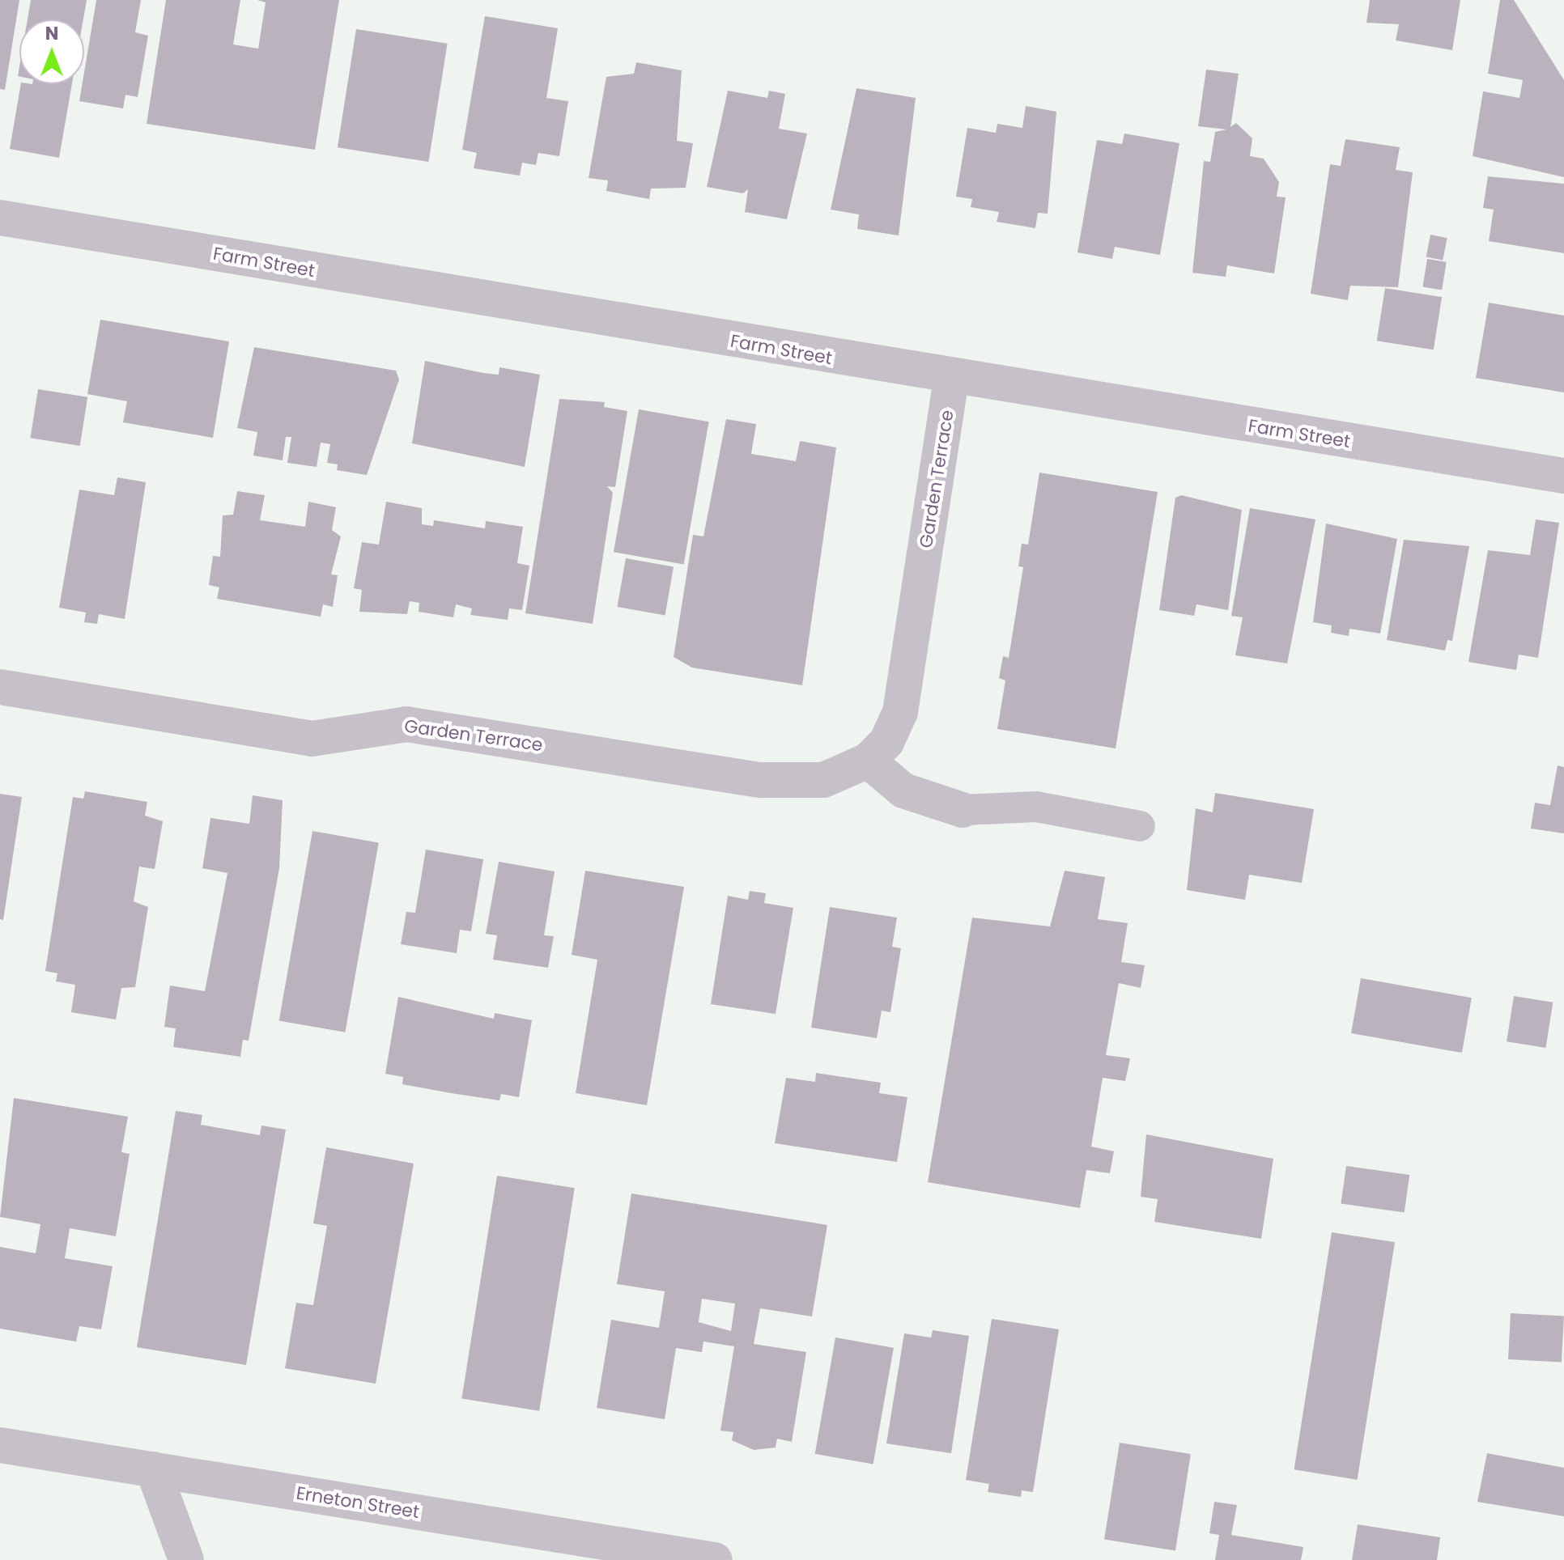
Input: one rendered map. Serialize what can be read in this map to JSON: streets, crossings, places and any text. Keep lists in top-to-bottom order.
{
  "streets": {
    "street": ["Farm Street", "Garden Terrace", "Erneton Street"]
  },
  "crossings": [
    ["Farm Street", "Garden Terrace"]
  ],
  "north": "top"
}
